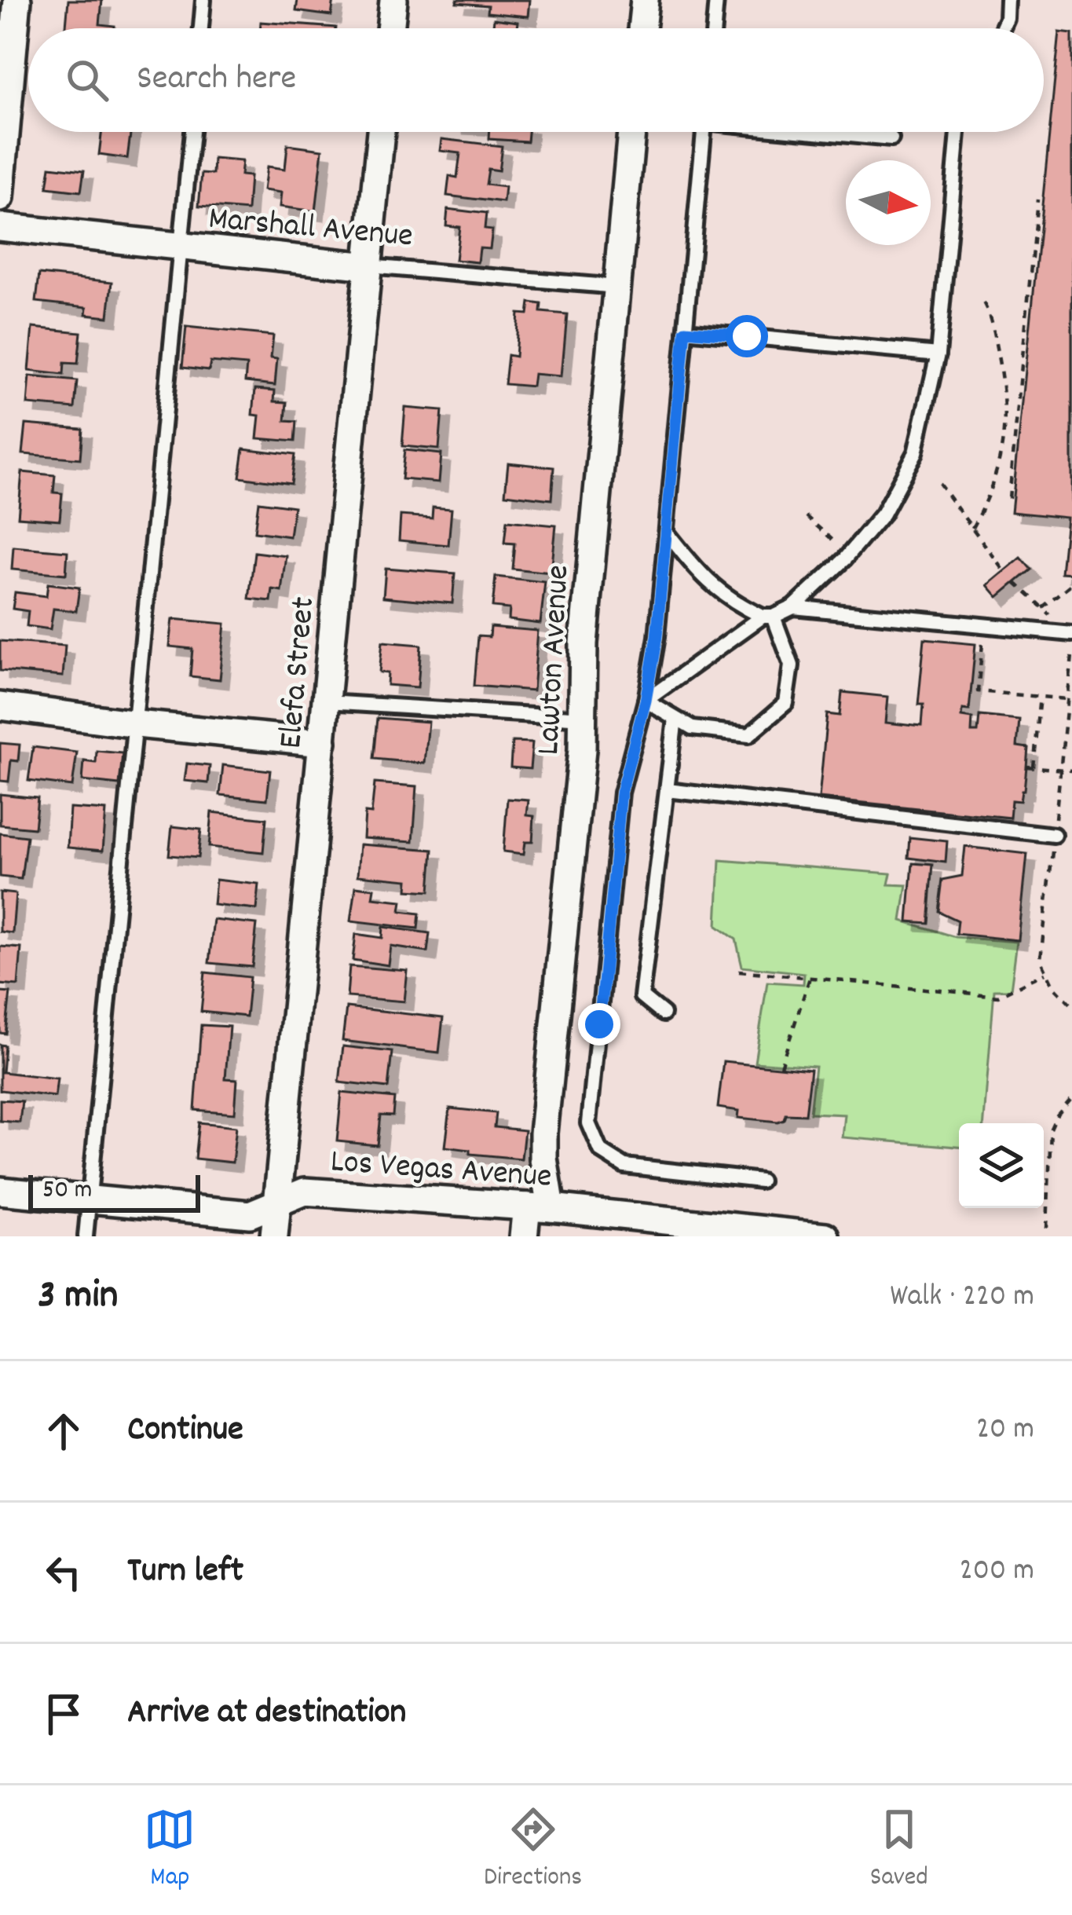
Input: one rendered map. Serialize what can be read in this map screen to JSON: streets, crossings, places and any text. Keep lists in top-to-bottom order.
{
  "streets": {
    "street": [
      "Marshall Avenue",
      "Lawton Avenue",
      "Elefa Street",
      "Los Vegas Avenue"
    ]
  },
  "crossings": [
    ["Marshall Avenue", "Lawton Avenue"],
    ["Marshall Avenue", "Elefa Street"],
    ["Lawton Avenue", "Los Vegas Avenue"],
    ["Elefa Street", "Los Vegas Avenue"]
  ],
  "scale_bar": "50 m",
  "north": "right",
  "page": {
    "search": "Search here",
    "scale": "50 m",
    "heading": ["3 min", "Walk · 220 m"],
    "list": [
      ["Continue", "20 m"],
      ["Turn left", "200 m"],
      "Arrive at destination"
    ],
    "nav": ["Map", "Directions", "Saved"]
  }
}
